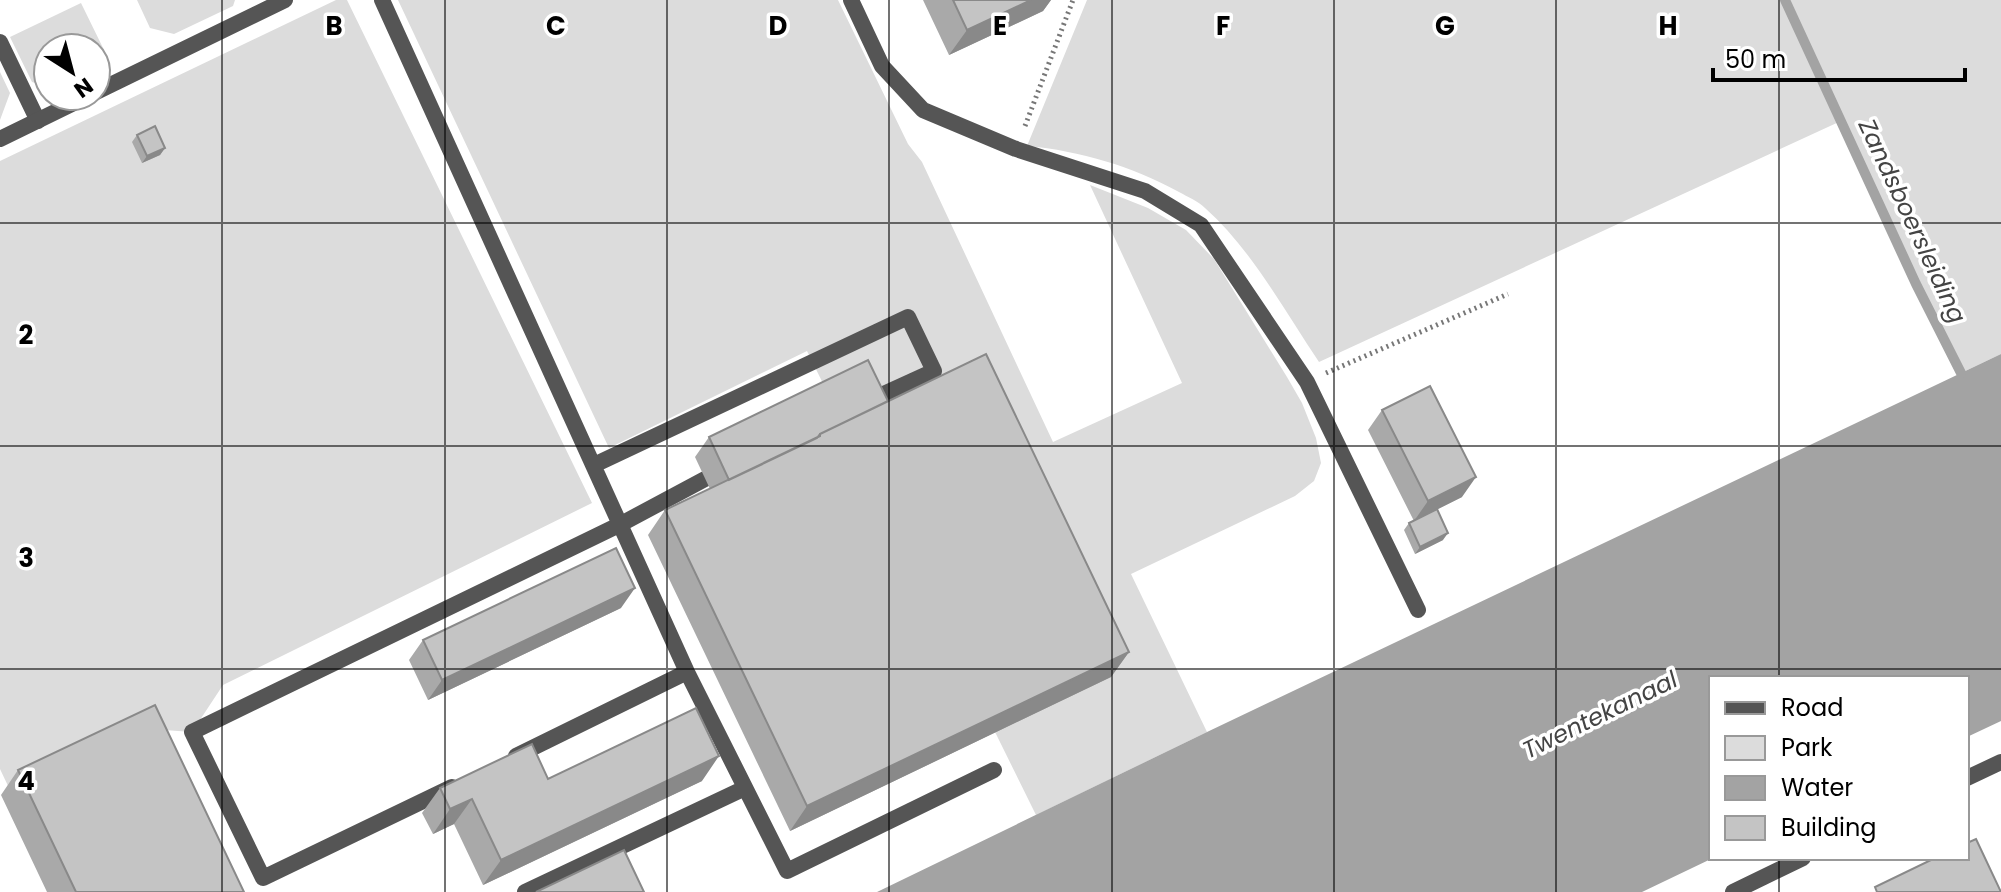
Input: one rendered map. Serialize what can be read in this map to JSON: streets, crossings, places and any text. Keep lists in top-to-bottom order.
{
  "water": ["Zandsboersleiding", "Twentekanaal"],
  "legend": [
    "Road",
    "Park",
    "Water",
    "Building"
  ],
  "scale_bar": "50 m",
  "north": "bottom right",
  "grid": {
    "columns": [
      "B",
      "C",
      "D",
      "E",
      "F",
      "G",
      "H"
    ],
    "rows": ["2", "3", "4"]
  }
}
